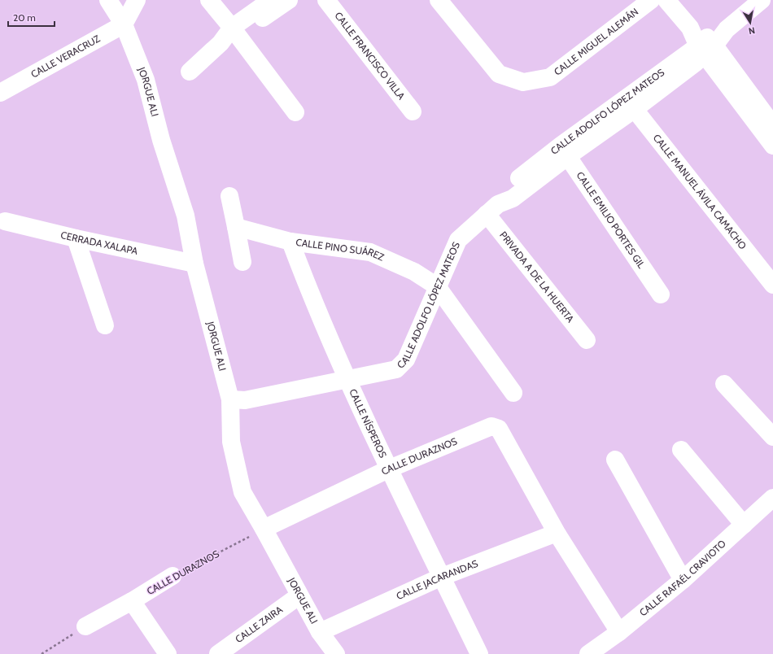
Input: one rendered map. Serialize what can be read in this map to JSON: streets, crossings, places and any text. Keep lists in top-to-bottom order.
{
  "streets": {
    "street": [
      "CALLE MIGUEL ALEMÁN",
      "CALLE FRANCISCO VILLA",
      "CALLE VERACRUZ",
      "JORGUE ALI",
      "CALLE ADOLFO LÓPEZ MATEOS",
      "CALLE MANUEL ÁVILA CAMACHO",
      "CALLE EMILIO PORTES GIL",
      "CERRADA XALAPA",
      "CALLE PINO SUÁREZ",
      "PRIVADA A DE LA HUERTA",
      "CALLE NÍSPEROS",
      "CALLE DURAZNOS",
      "CALLE RAFAÉL CRAVIOTO",
      "CALLE JACARANDAS",
      "CALLE ZAIRA"
    ]
  },
  "crossings": [
    ["CALLE VERACRUZ", "JORGUE ALI"],
    ["JORGUE ALI", "CALLE ADOLFO LÓPEZ MATEOS"],
    ["JORGUE ALI", "CERRADA XALAPA"],
    ["JORGUE ALI", "CALLE DURAZNOS"],
    ["JORGUE ALI", "CALLE JACARANDAS"],
    ["JORGUE ALI", "CALLE ZAIRA"],
    ["CALLE ADOLFO LÓPEZ MATEOS", "CALLE MANUEL ÁVILA CAMACHO"],
    ["CALLE ADOLFO LÓPEZ MATEOS", "CALLE EMILIO PORTES GIL"],
    ["CALLE ADOLFO LÓPEZ MATEOS", "CALLE PINO SUÁREZ"],
    ["CALLE ADOLFO LÓPEZ MATEOS", "PRIVADA A DE LA HUERTA"],
    ["CALLE ADOLFO LÓPEZ MATEOS", "CALLE NÍSPEROS"],
    ["CALLE PINO SUÁREZ", "CALLE NÍSPEROS"],
    ["CALLE NÍSPEROS", "CALLE DURAZNOS"],
    ["CALLE NÍSPEROS", "CALLE JACARANDAS"],
    ["CALLE DURAZNOS", "CALLE RAFAÉL CRAVIOTO"],
    ["CALLE DURAZNOS", "CALLE JACARANDAS"]
  ],
  "scale_bar": "20 m",
  "north": "bottom"
}
